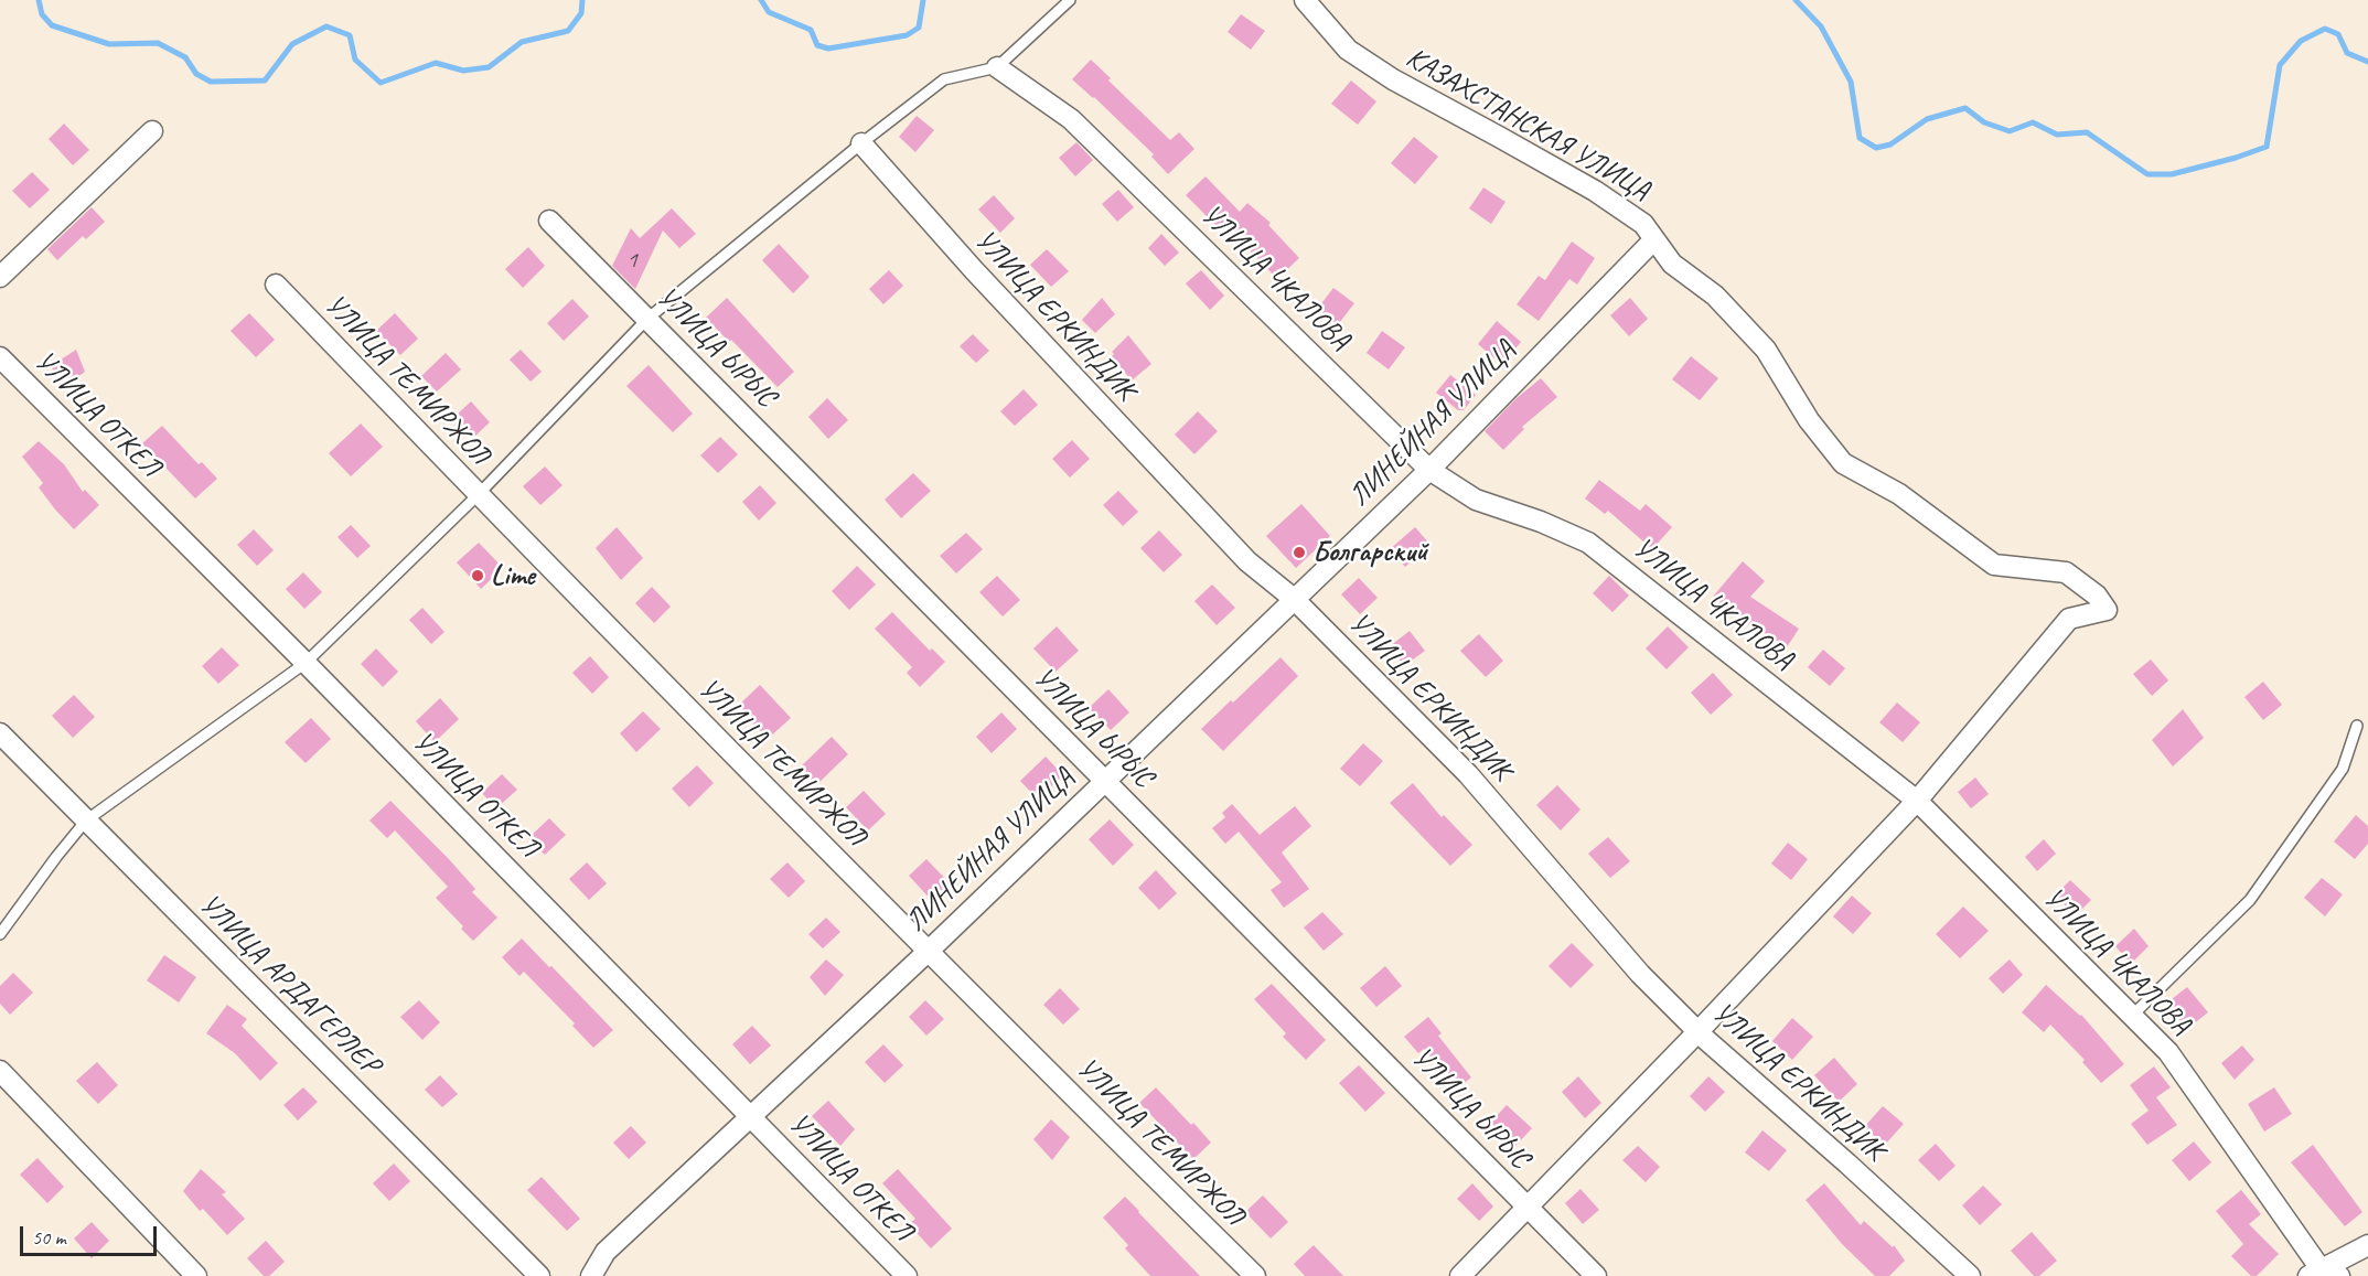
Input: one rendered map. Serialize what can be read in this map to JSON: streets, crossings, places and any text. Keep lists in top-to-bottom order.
{
  "streets": {
    "street": [
      "КАЗАХСТАНСКАЯ УЛИЦА",
      "УЛИЦА ЧКАЛОВА",
      "УЛИЦА ЕРКИНДИК",
      "УЛИЦА ЫРЫС",
      "УЛИЦА ТЕМИРЖОЛ",
      "УЛИЦА ОТКЕЛ",
      "ЛИНЕЙНАЯ УЛИЦА",
      "УЛИЦА АРДАГЕРЛЕР"
    ]
  },
  "crossings": [
    ["КАЗАХСТАНСКАЯ УЛИЦА", "УЛИЦА ЧКАЛОВА"],
    ["КАЗАХСТАНСКАЯ УЛИЦА", "ЛИНЕЙНАЯ УЛИЦА"],
    ["УЛИЦА ЧКАЛОВА", "ЛИНЕЙНАЯ УЛИЦА"],
    ["УЛИЦА ЕРКИНДИК", "ЛИНЕЙНАЯ УЛИЦА"],
    ["УЛИЦА ЫРЫС", "ЛИНЕЙНАЯ УЛИЦА"],
    ["УЛИЦА ТЕМИРЖОЛ", "ЛИНЕЙНАЯ УЛИЦА"],
    ["УЛИЦА ОТКЕЛ", "ЛИНЕЙНАЯ УЛИЦА"]
  ],
  "places": ["Болгарский", "Lime"],
  "house_numbers": ["1"],
  "scale_bar": "50 m"
}
